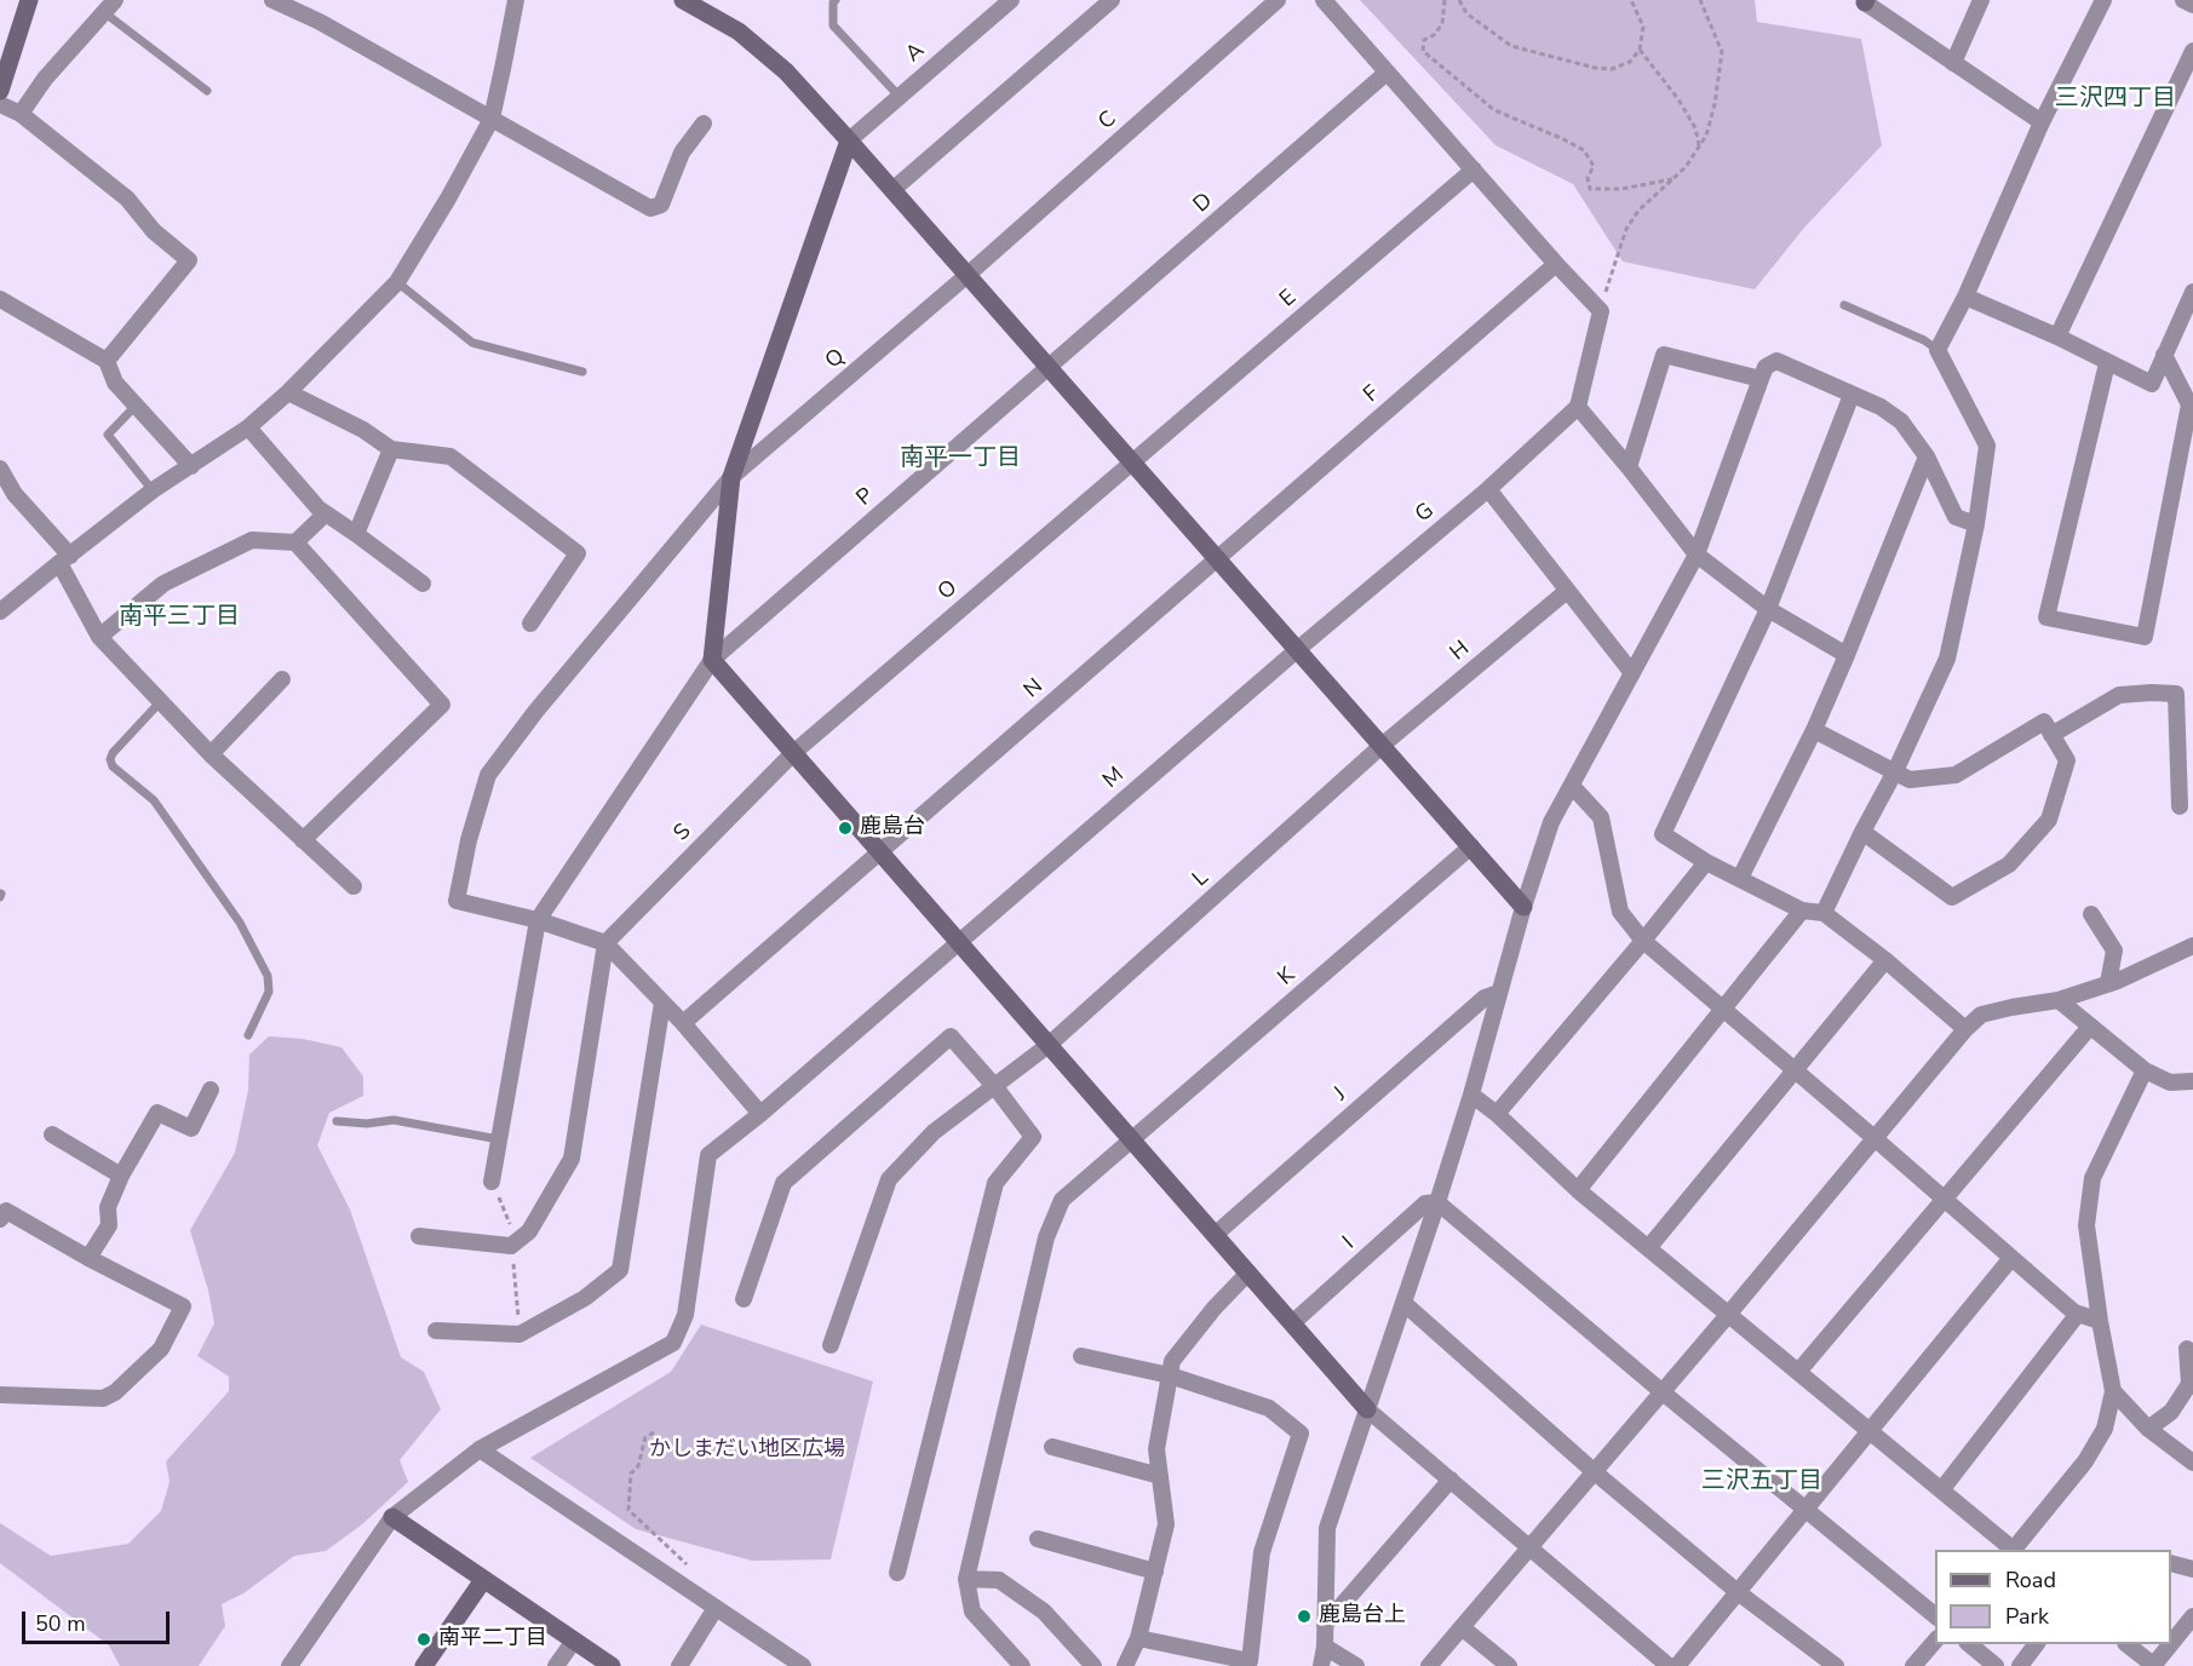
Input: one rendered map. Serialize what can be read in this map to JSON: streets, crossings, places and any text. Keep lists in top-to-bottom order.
{
  "streets": {
    "street": [
      "A",
      "C",
      "D",
      "E",
      "Q",
      "F",
      "P",
      "G",
      "O",
      "H",
      "N",
      "M",
      "S",
      "L",
      "K",
      "J",
      "I"
    ]
  },
  "crossings": [
    ["C", "Q"],
    ["D", "P"],
    ["E", "O"],
    ["Q", "P"],
    ["F", "N"],
    ["G", "M"],
    ["O", "S"],
    ["H", "L"]
  ],
  "districts": [
    "三沢四丁目",
    "南平一丁目",
    "南平三丁目",
    "三沢五丁目"
  ],
  "parks": ["かしまだい地区広場"],
  "places": ["鹿島台", "鹿島台上", "南平二丁目"],
  "legend": ["Road", "Park"],
  "scale_bar": "50 m"
}
